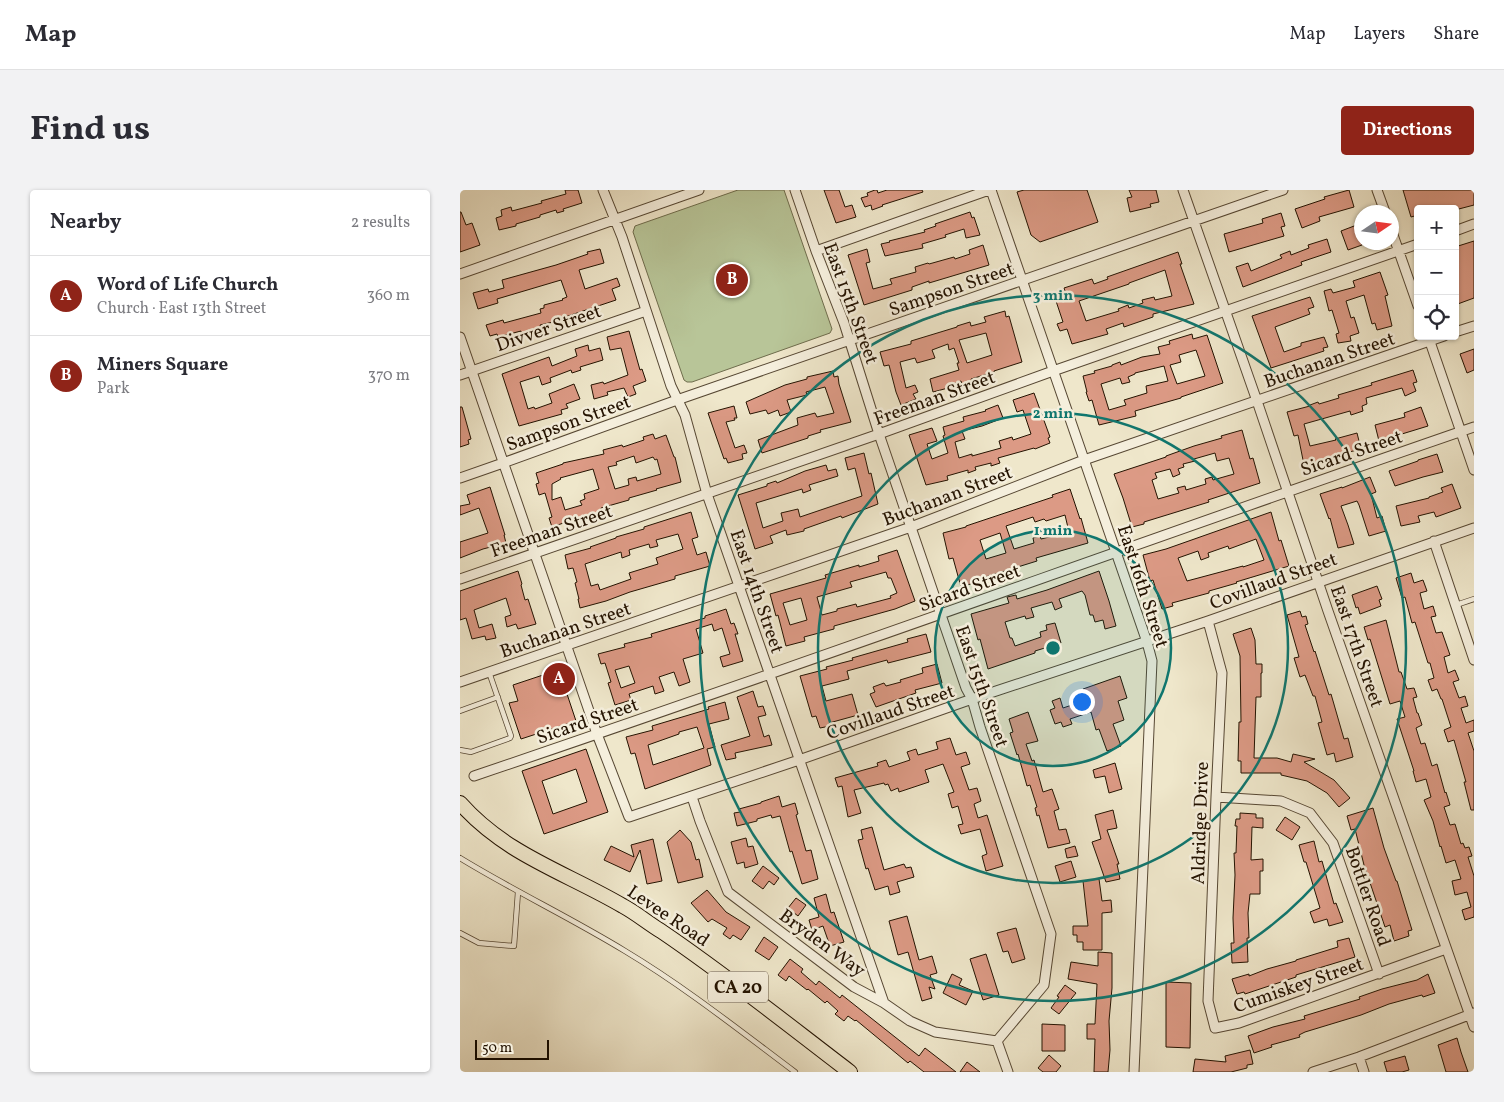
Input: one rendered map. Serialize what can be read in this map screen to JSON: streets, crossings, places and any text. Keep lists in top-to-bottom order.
{
  "streets": {
    "highway": ["Levee Road", "CA 20"],
    "street": [
      "Sampson Street",
      "East 15th Street",
      "Divver Street",
      "Buchanan Street",
      "Freeman Street",
      "Sicard Street",
      "Covillaud Street",
      "East 16th Street",
      "East 14th Street",
      "East 17th Street",
      "Aldridge Drive",
      "Bottler Road",
      "Bryden Way",
      "Cumiskey Street"
    ]
  },
  "crossings": [
    ["Sampson Street", "East 15th Street"],
    ["Sampson Street", "East 16th Street"],
    ["Sampson Street", "East 14th Street"],
    ["Sampson Street", "East 17th Street"],
    ["East 15th Street", "Buchanan Street"],
    ["East 15th Street", "Freeman Street"],
    ["East 15th Street", "Sicard Street"],
    ["East 15th Street", "Covillaud Street"],
    ["East 15th Street", "Bryden Way"],
    ["Divver Street", "East 14th Street"],
    ["Buchanan Street", "East 16th Street"],
    ["Buchanan Street", "East 14th Street"],
    ["Buchanan Street", "East 17th Street"],
    ["Freeman Street", "East 16th Street"],
    ["Freeman Street", "East 14th Street"],
    ["Freeman Street", "East 17th Street"],
    ["Sicard Street", "Covillaud Street"],
    ["Sicard Street", "East 16th Street"],
    ["Sicard Street", "East 14th Street"],
    ["Sicard Street", "East 17th Street"],
    ["Covillaud Street", "East 16th Street"],
    ["Covillaud Street", "East 14th Street"],
    ["Covillaud Street", "East 17th Street"],
    ["Covillaud Street", "Aldridge Drive"],
    ["Covillaud Street", "Bryden Way"],
    ["East 14th Street", "Bryden Way"],
    ["East 17th Street", "Cumiskey Street"],
    ["Aldridge Drive", "Bottler Road"],
    ["Aldridge Drive", "Cumiskey Street"],
    ["Bottler Road", "Cumiskey Street"]
  ],
  "scale_bar": "50 m",
  "north": "right",
  "page": {
    "header": "Map",
    "nav": ["Map", "Layers", "Share"],
    "title": "Find us",
    "buttons": "Directions",
    "heading": ["Nearby", "2 results"],
    "map_buttons": ["+", "−"],
    "list": [
      {
        "mark": "A",
        "name": "Word of Life Church",
        "note": "Church · East 13th Street",
        "value": "360 m"
      },
      {
        "mark": "B",
        "name": "Miners Square",
        "note": "Park",
        "value": "370 m"
      }
    ],
    "pins": ["B", "A"],
    "scale": "50 m"
  },
  "rings": ["3 min", "2 min", "1 min"]
}
